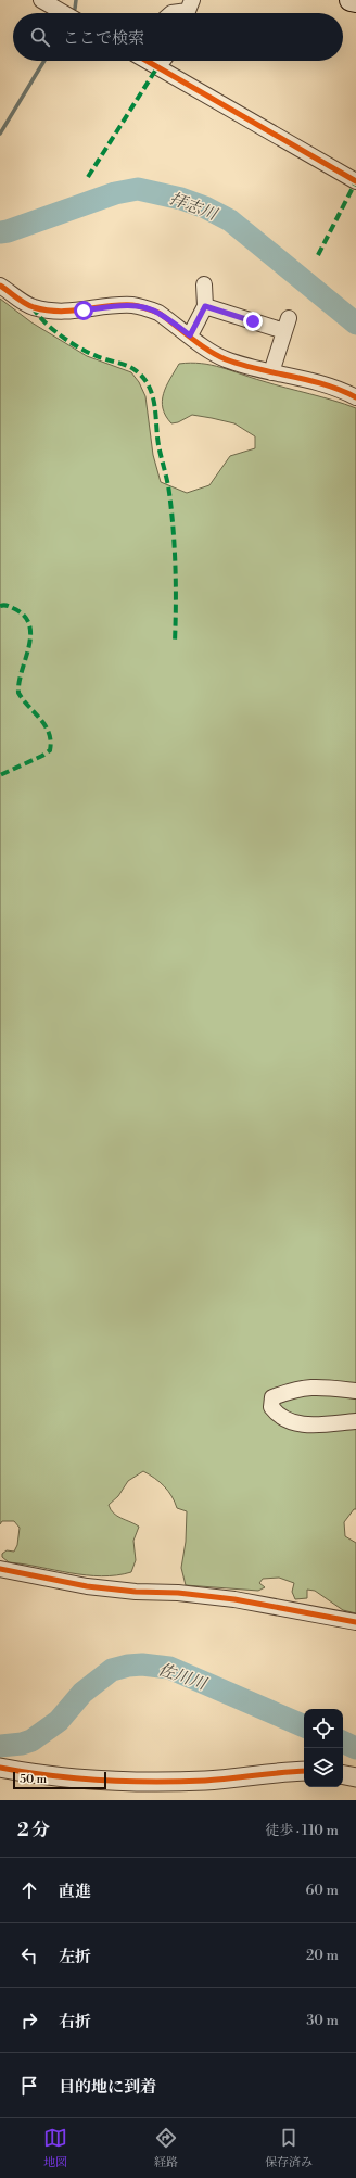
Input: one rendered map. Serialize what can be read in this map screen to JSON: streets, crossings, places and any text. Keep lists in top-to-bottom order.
{
  "water": ["拝志川", "佐川川"],
  "scale_bar": "50 m",
  "page": {
    "search": "ここで検索",
    "scale": "50 m",
    "heading": ["2 分", "徒歩 · 110 m"],
    "list": [
      ["直進", "60 m"],
      ["左折", "20 m"],
      ["右折", "30 m"],
      "目的地に到着"
    ],
    "nav": ["地図", "経路", "保存済み"]
  }
}
